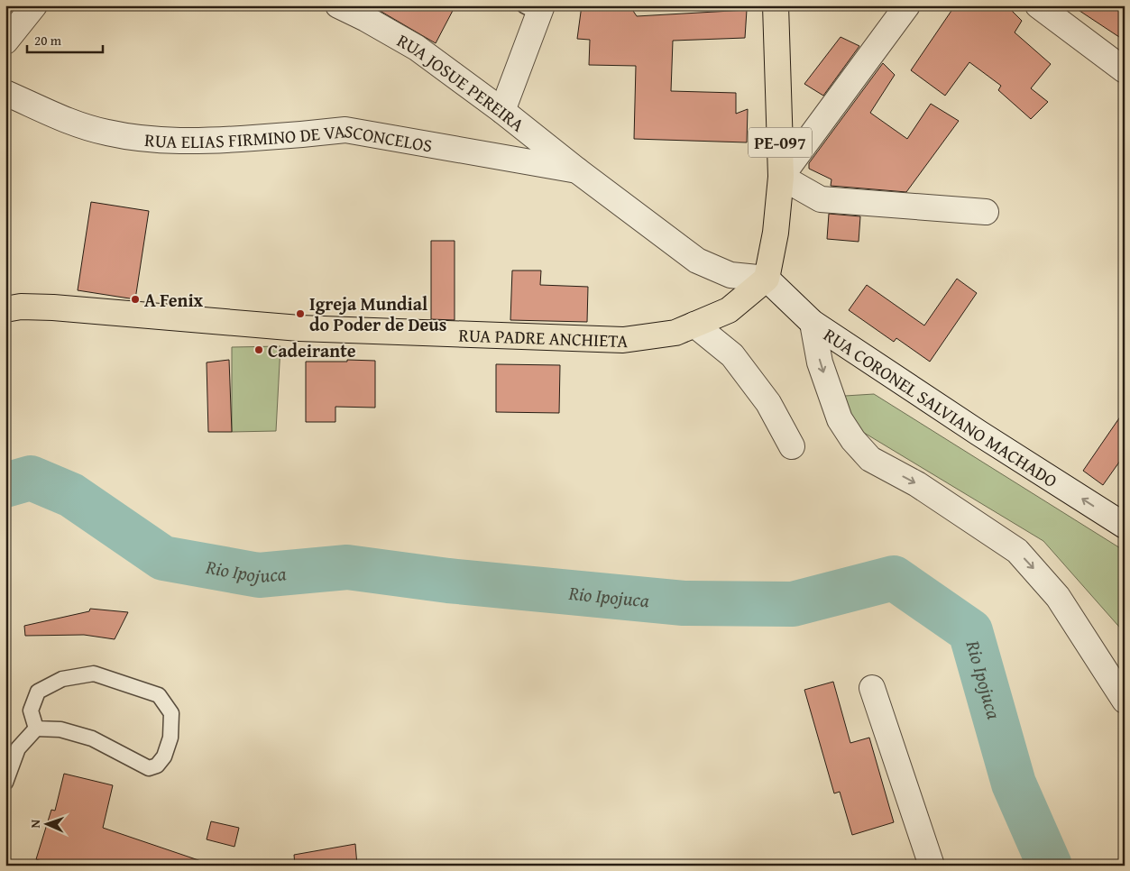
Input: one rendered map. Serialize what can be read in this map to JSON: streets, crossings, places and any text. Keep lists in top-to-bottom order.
{
  "streets": {
    "main road": ["PE-097", "RUA PADRE ANCHIETA"],
    "street": ["RUA JOSUE PEREIRA", "RUA ELIAS FIRMINO DE VASCONCELOS", "RUA CORONEL SALVIANO MACHADO"]
  },
  "crossings": [
    ["RUA JOSUE PEREIRA", "RUA ELIAS FIRMINO DE VASCONCELOS"],
    ["RUA JOSUE PEREIRA", "PE-097"],
    ["RUA JOSUE PEREIRA", "RUA PADRE ANCHIETA"],
    ["RUA JOSUE PEREIRA", "RUA CORONEL SALVIANO MACHADO"],
    ["PE-097", "RUA PADRE ANCHIETA"],
    ["PE-097", "RUA CORONEL SALVIANO MACHADO"],
    ["RUA PADRE ANCHIETA", "RUA CORONEL SALVIANO MACHADO"]
  ],
  "water": ["Rio Ipojuca"],
  "places": ["A Fenix", "Igreja Mundial do Poder de Deus", "Cadeirante"],
  "scale_bar": "20 m",
  "north": "left"
}
